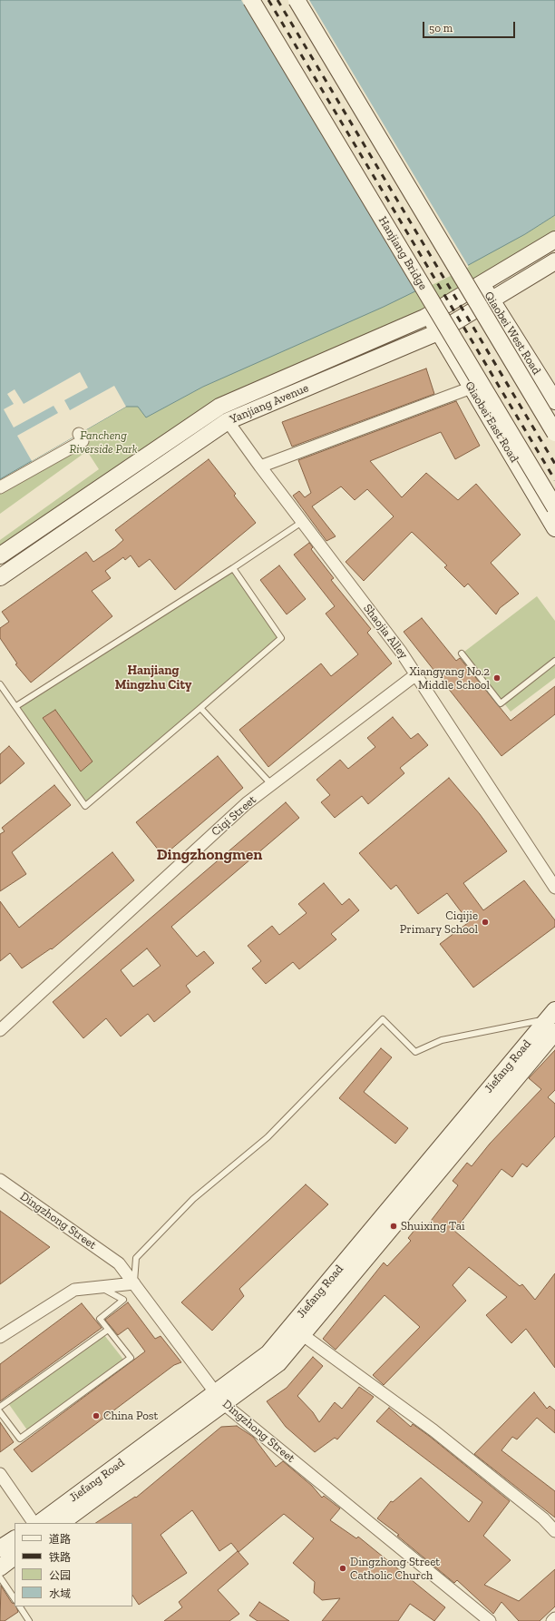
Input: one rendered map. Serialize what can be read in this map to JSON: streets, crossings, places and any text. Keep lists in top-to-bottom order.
{
  "streets": {
    "main road": [
      "Hanjiang Bridge",
      "Qiaobei West Road",
      "Yanjiang Avenue",
      "Qiaobei East Road",
      "Jiefang Road"
    ],
    "street": ["Shaojia Alley", "Ciqi Street", "Dingzhong Street"]
  },
  "crossings": [
    ["Qiaobei West Road", "Yanjiang Avenue"],
    ["Yanjiang Avenue", "Qiaobei East Road"],
    ["Yanjiang Avenue", "Shaojia Alley"],
    ["Shaojia Alley", "Ciqi Street"],
    ["Jiefang Road", "Dingzhong Street"]
  ],
  "districts": ["Hanjiang Mingzhu City", "Dingzhongmen"],
  "parks": ["Fancheng Riverside Park"],
  "places": [
    "Xiangyang No.2 Middle School",
    "Ciqijie Primary School",
    "Shuixing Tai",
    "China Post",
    "Dingzhong Street Catholic Church"
  ],
  "legend": [
    "道路",
    "铁路",
    "公园",
    "水域"
  ],
  "scale_bar": "50 m"
}
